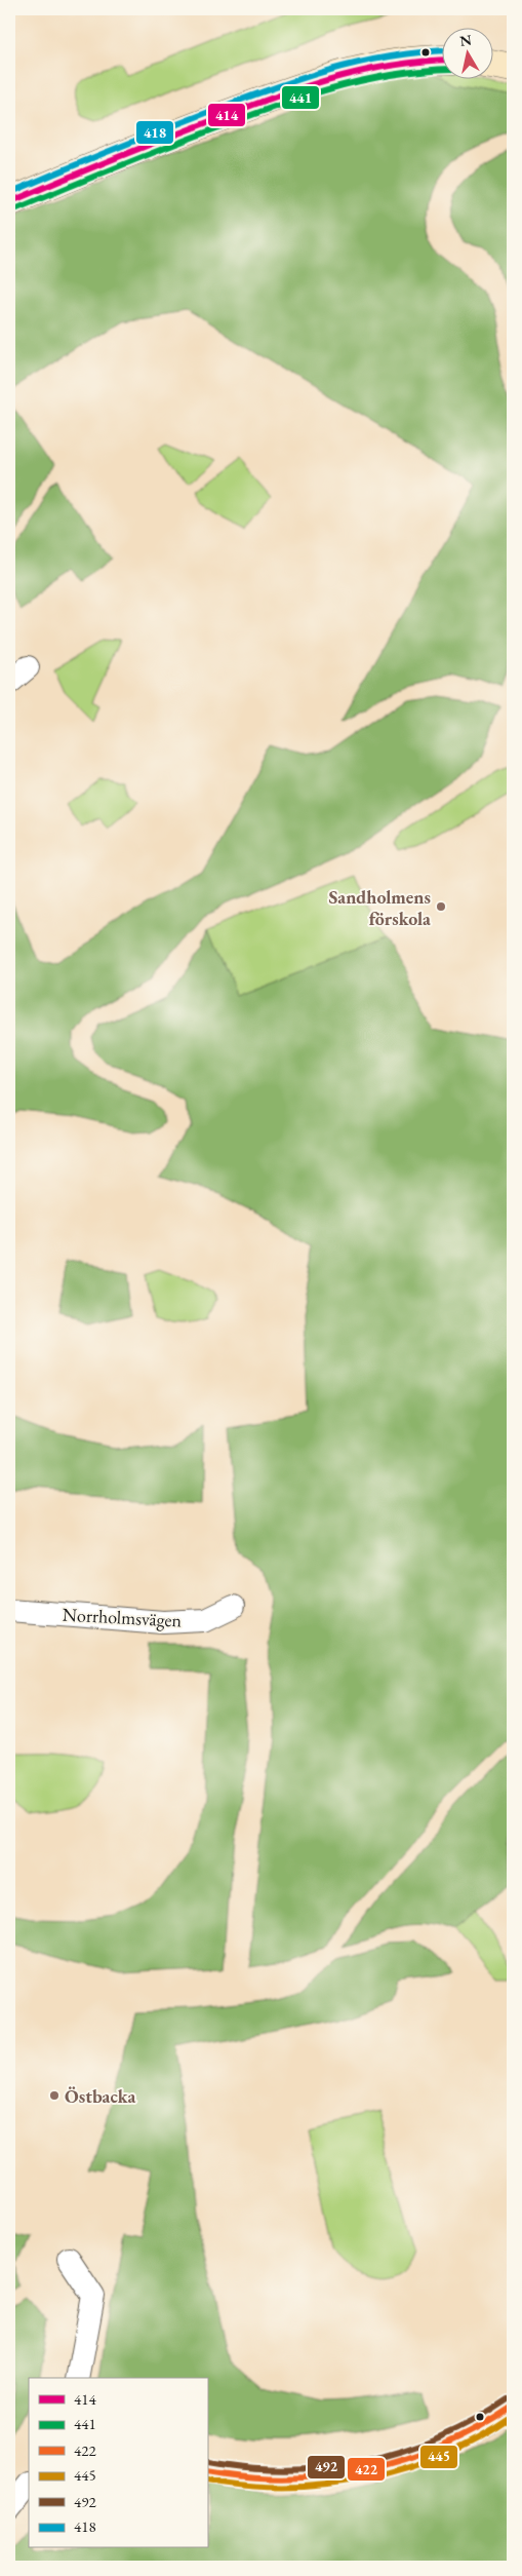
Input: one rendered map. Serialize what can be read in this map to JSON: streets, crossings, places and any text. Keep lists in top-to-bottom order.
{
  "streets": {
    "street": ["Norrholmsvägen"]
  },
  "places": ["Sandholmens förskola", "Östbacka"],
  "lines": [
    "transit line 418",
    "transit line 414",
    "transit line 441",
    "transit line 492",
    "transit line 422",
    "transit line 445"
  ],
  "legend": [
    "414",
    "441",
    "422",
    "445",
    "492",
    "418"
  ],
  "north": "top"
}
